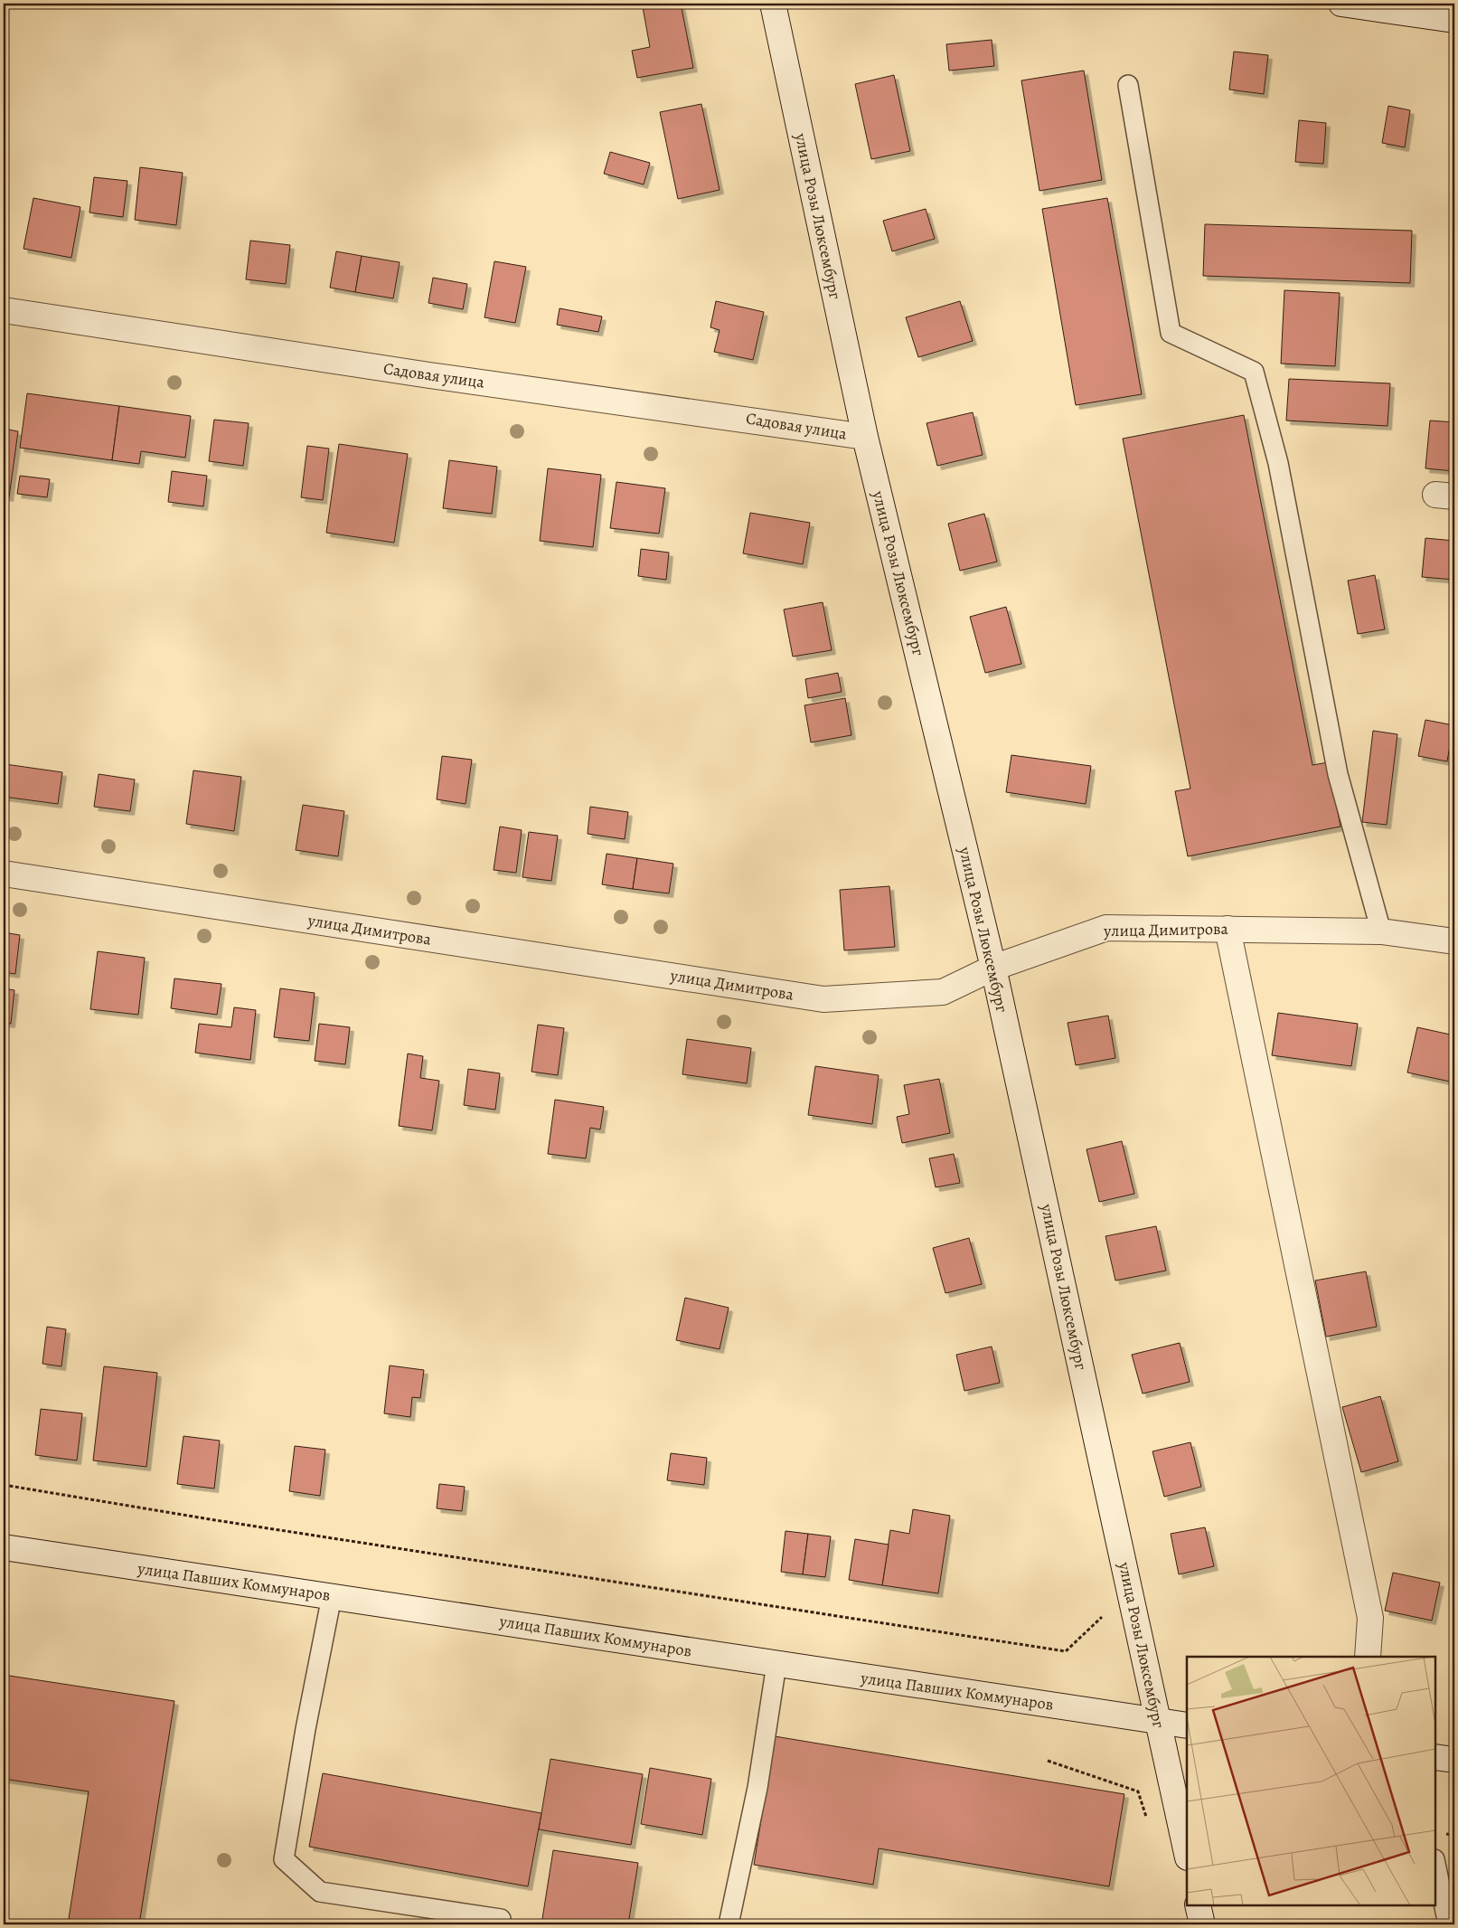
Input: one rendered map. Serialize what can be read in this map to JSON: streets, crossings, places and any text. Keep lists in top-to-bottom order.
{
  "streets": {
    "street": [
      "улица Розы Люксембург",
      "Садовая улица",
      "улица Димитрова",
      "улица Павших Коммунаров"
    ]
  },
  "crossings": [
    ["улица Розы Люксембург", "Садовая улица"],
    ["улица Розы Люксембург", "улица Димитрова"],
    ["улица Розы Люксембург", "улица Павших Коммунаров"]
  ]
}
